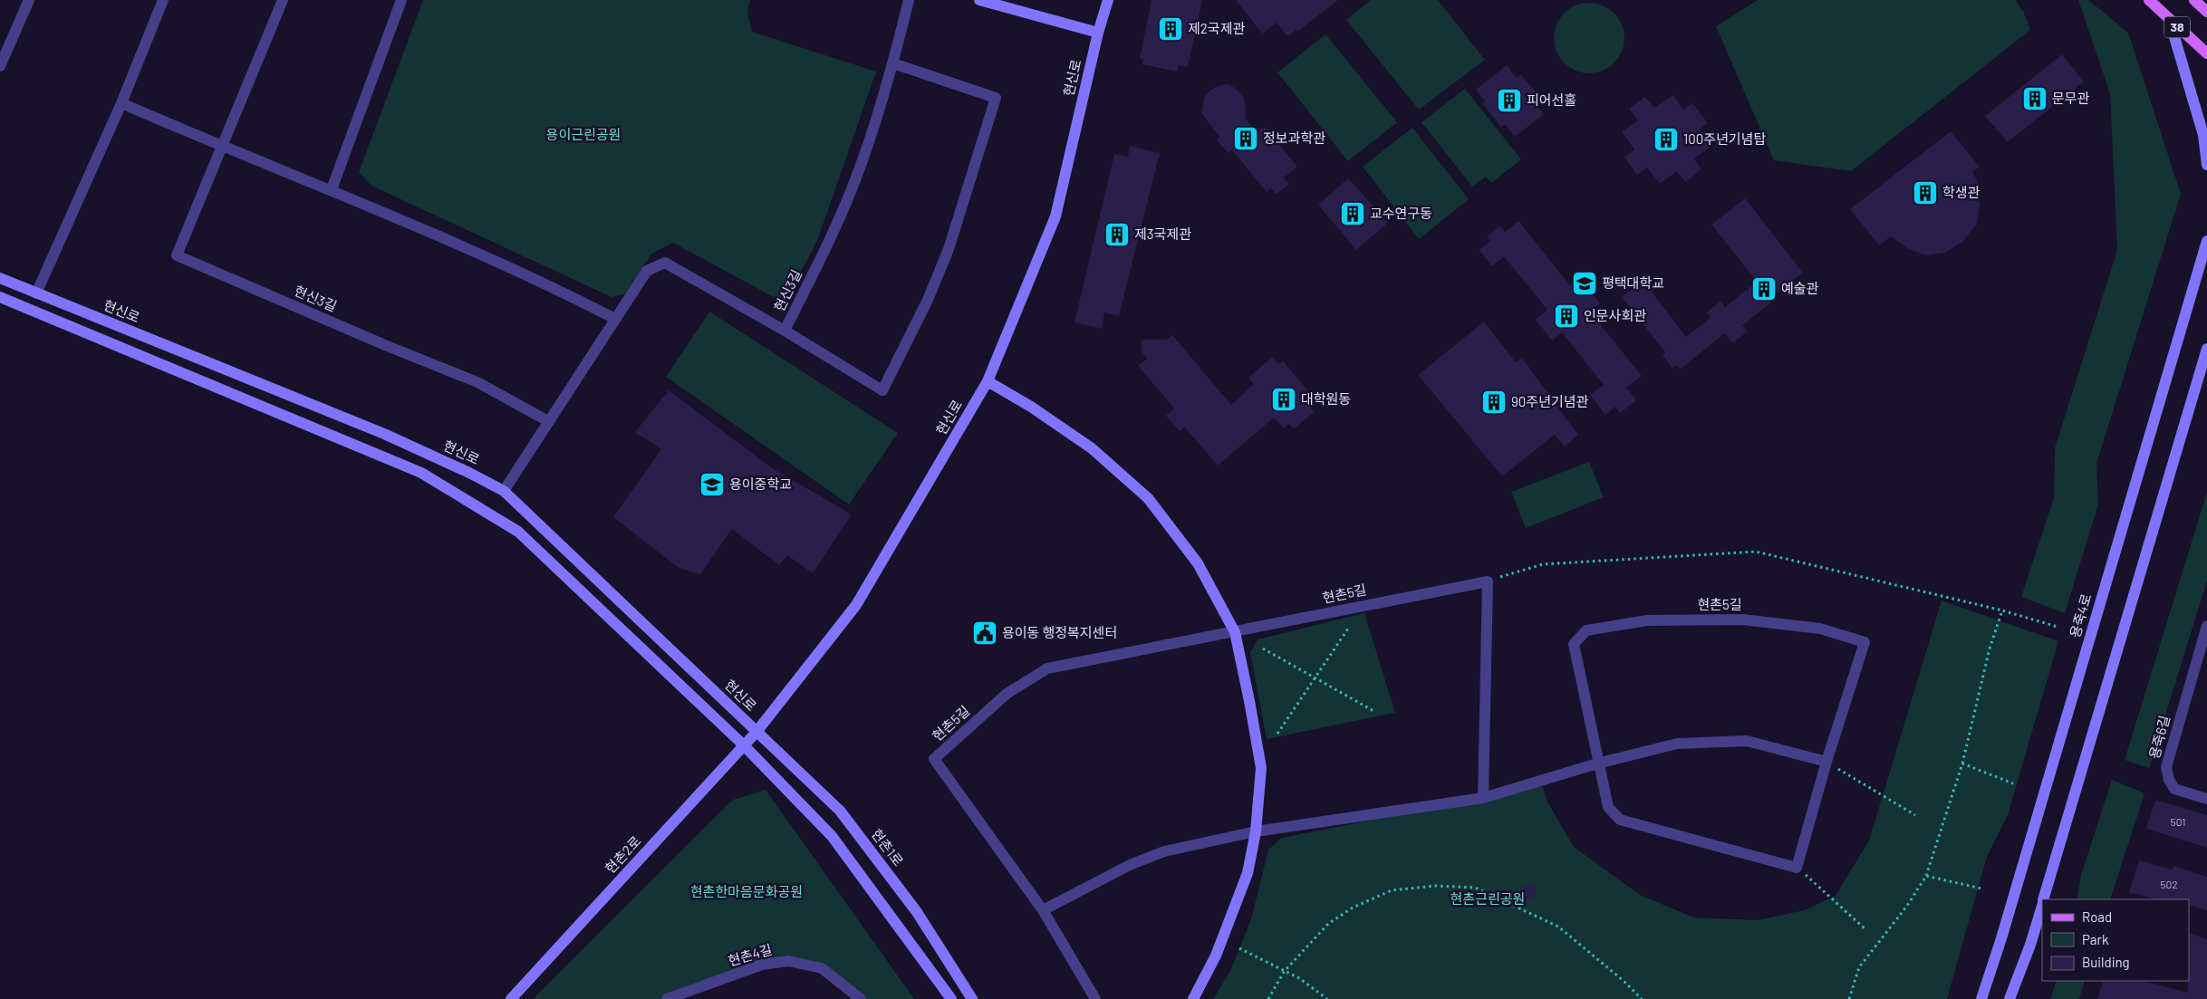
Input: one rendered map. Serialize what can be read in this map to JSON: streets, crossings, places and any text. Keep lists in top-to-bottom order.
{
  "streets": {
    "main road": ["38"],
    "street": [
      "현신로",
      "현신3길",
      "현촌5길",
      "용죽4로",
      "용죽6길",
      "현촌1로",
      "현촌2로",
      "현촌4길"
    ]
  },
  "crossings": [
    ["현신로", "현신3길"],
    ["현신로", "현촌1로"],
    ["현신로", "현촌2로"],
    ["현촌1로", "현촌2로"]
  ],
  "parks": ["용이근린공원", "현촌한마음문화공원", "현촌근린공원"],
  "places": {
    "building": [
      "제2국제관",
      "문무관",
      "피어선홀",
      "정보과학관",
      "100주년기념탑",
      "학생관",
      "교수연구동",
      "제3국제관",
      "예술관",
      "인문사회관",
      "대학원동",
      "90주년기념관"
    ],
    "school or university": ["평택대학교", "용이중학교"],
    "public building": ["용이동 행정복지센터"]
  },
  "house_numbers": ["501", "502"],
  "legend": ["Road", "Park", "Building"]
}
